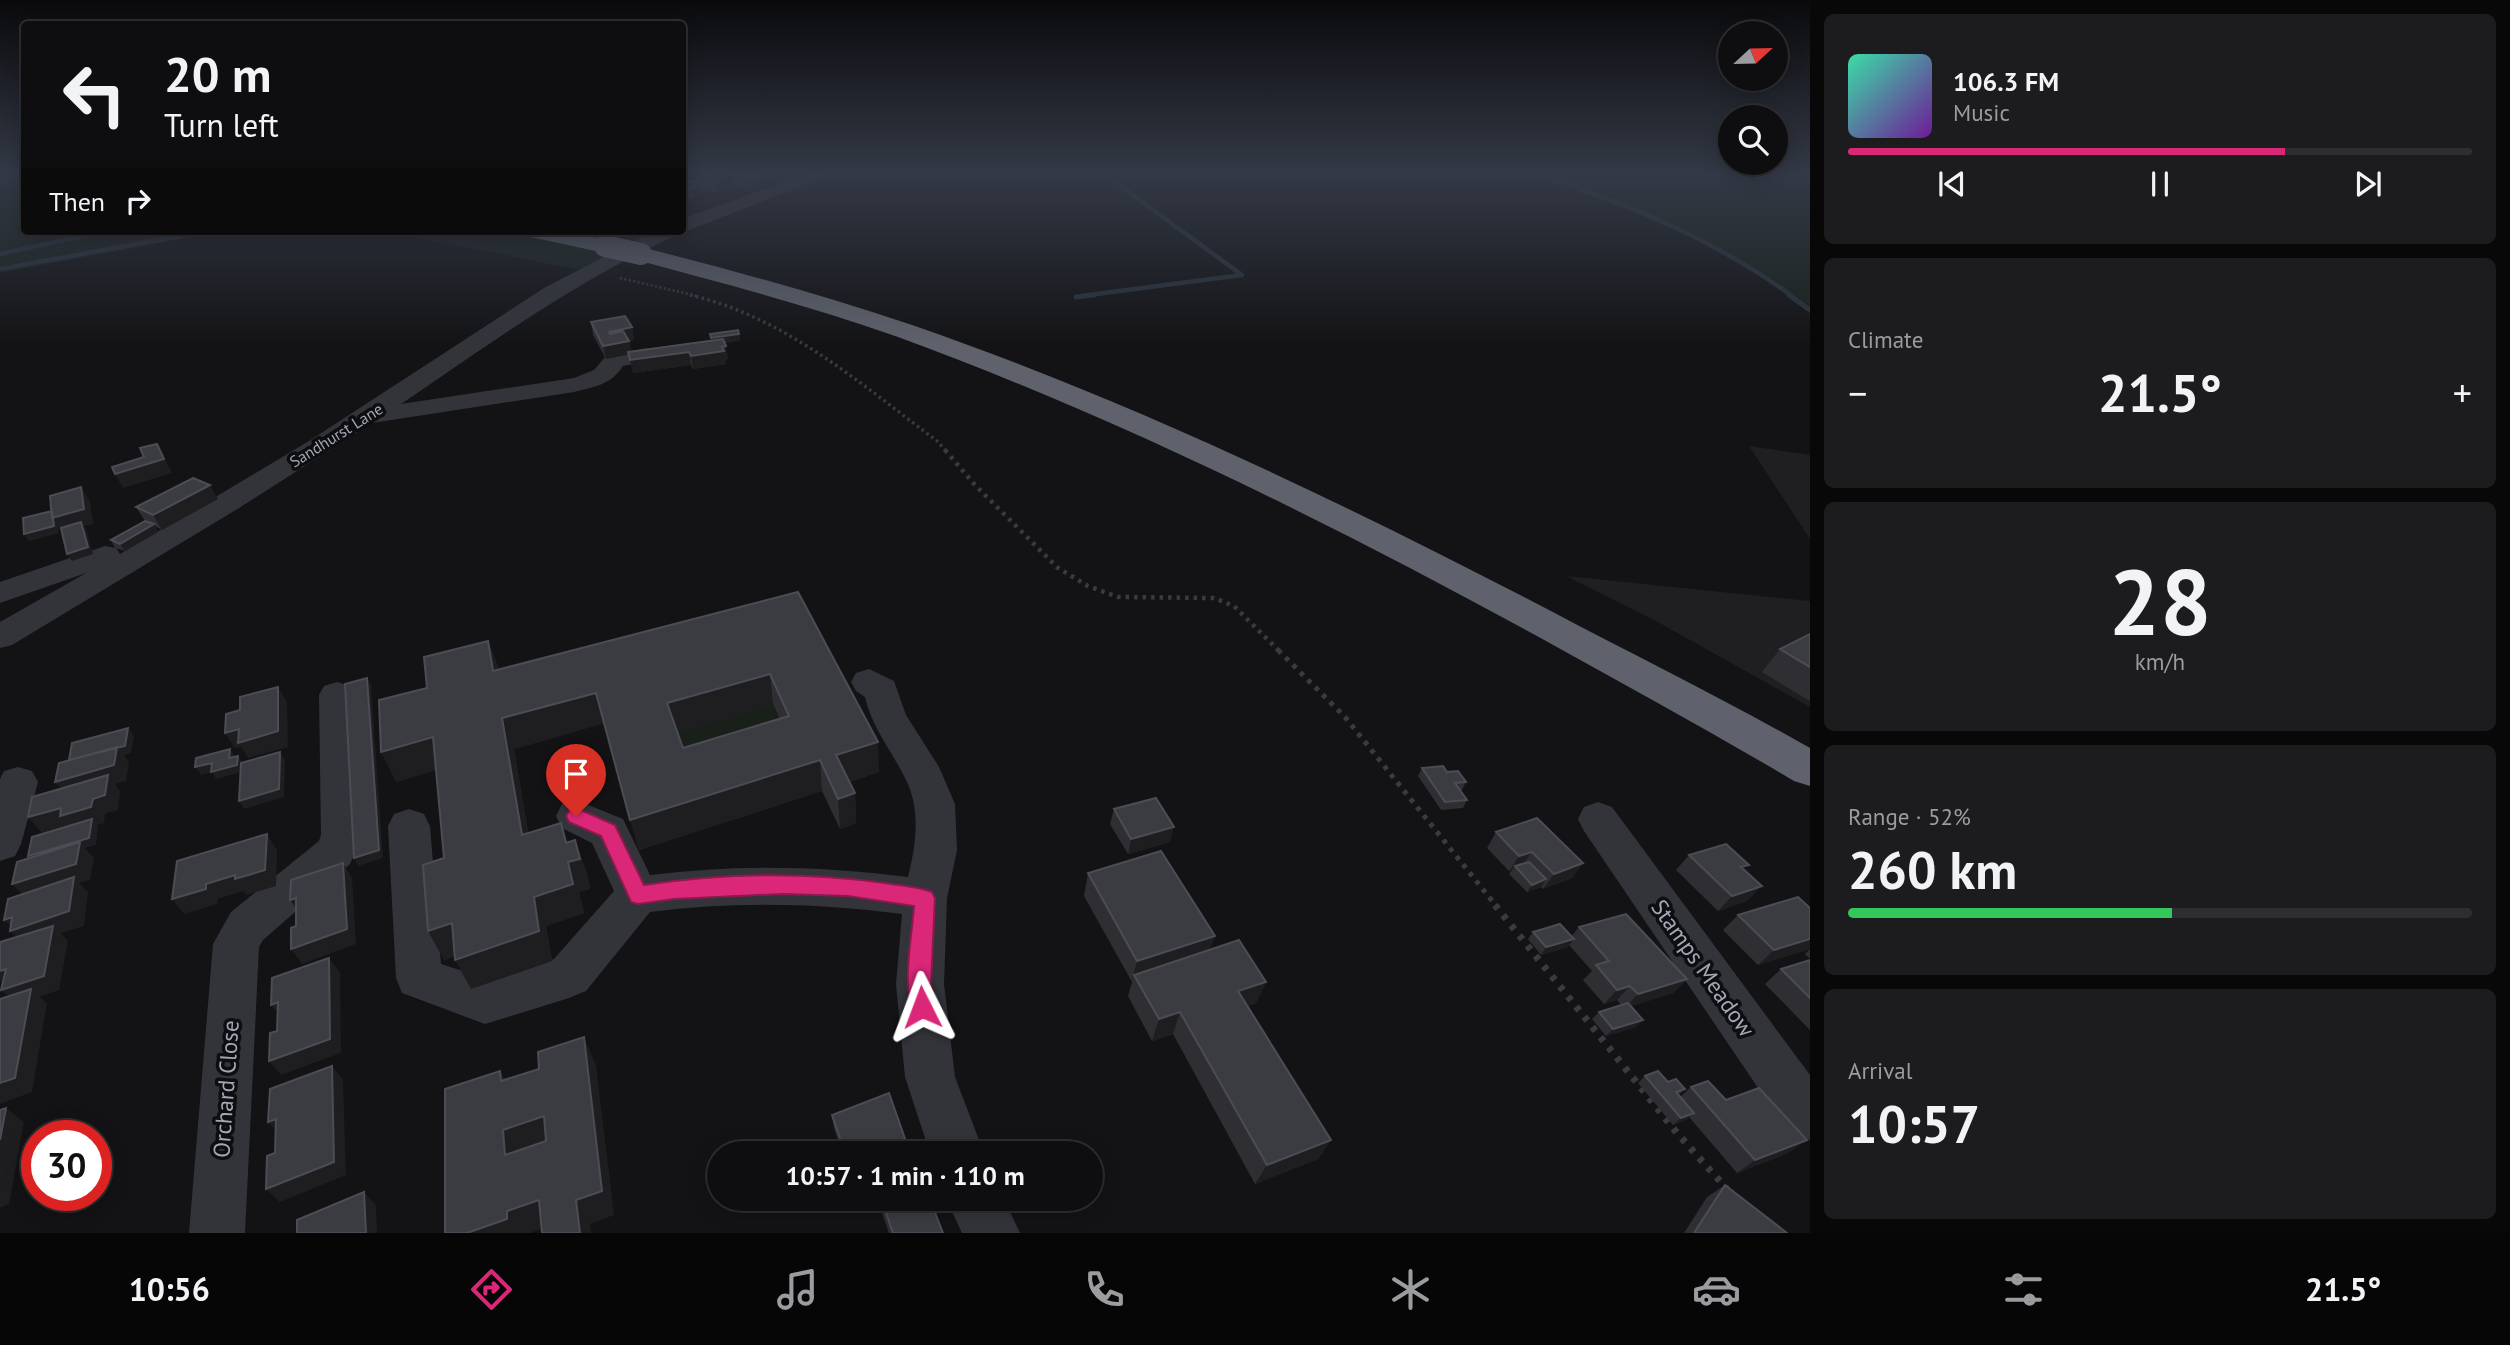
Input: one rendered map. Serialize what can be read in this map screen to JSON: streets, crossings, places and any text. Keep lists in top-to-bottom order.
{
  "streets": {
    "street": ["Sandhurst Lane", "Stamps Meadow", "Orchard Close"]
  },
  "north": "right",
  "page": {
    "turn": ["20 m", "Turn left"],
    "song": ["106.3 FM", "Music"],
    "then": "Then",
    "tile": [
      "Climate",
      ["28", "km/h"],
      ["Range · 52%", "260 km"],
      ["Arrival", "10:57"]
    ],
    "heat": ["−", "21.5°", "+"],
    "limit": "30",
    "trip": "10:57 · 1 min · 110 m",
    "tabs": ["10:56", "21.5°"]
  }
}
